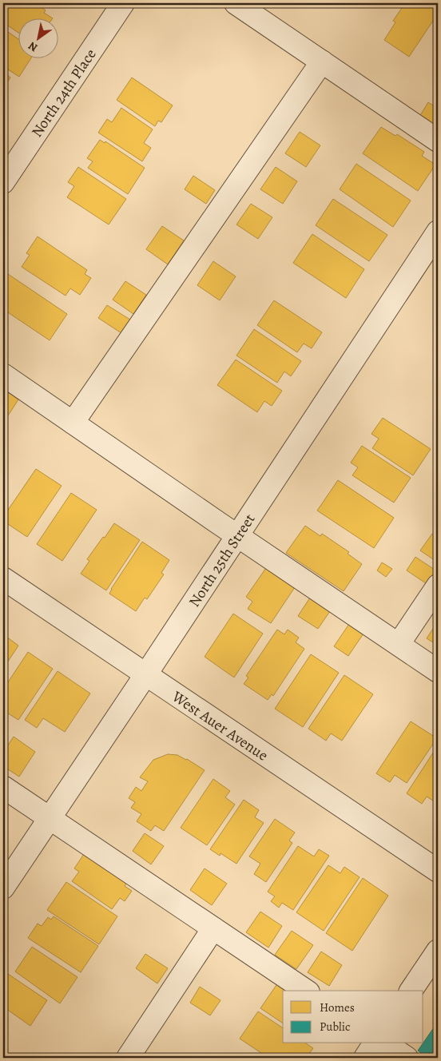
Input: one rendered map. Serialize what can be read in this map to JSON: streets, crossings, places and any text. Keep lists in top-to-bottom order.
{
  "streets": {
    "street": ["North 24th Place", "North 25th Street", "West Auer Avenue"]
  },
  "crossings": [
    ["North 25th Street", "West Auer Avenue"]
  ],
  "legend": ["Homes", "Public"],
  "north": "bottom left"
}
